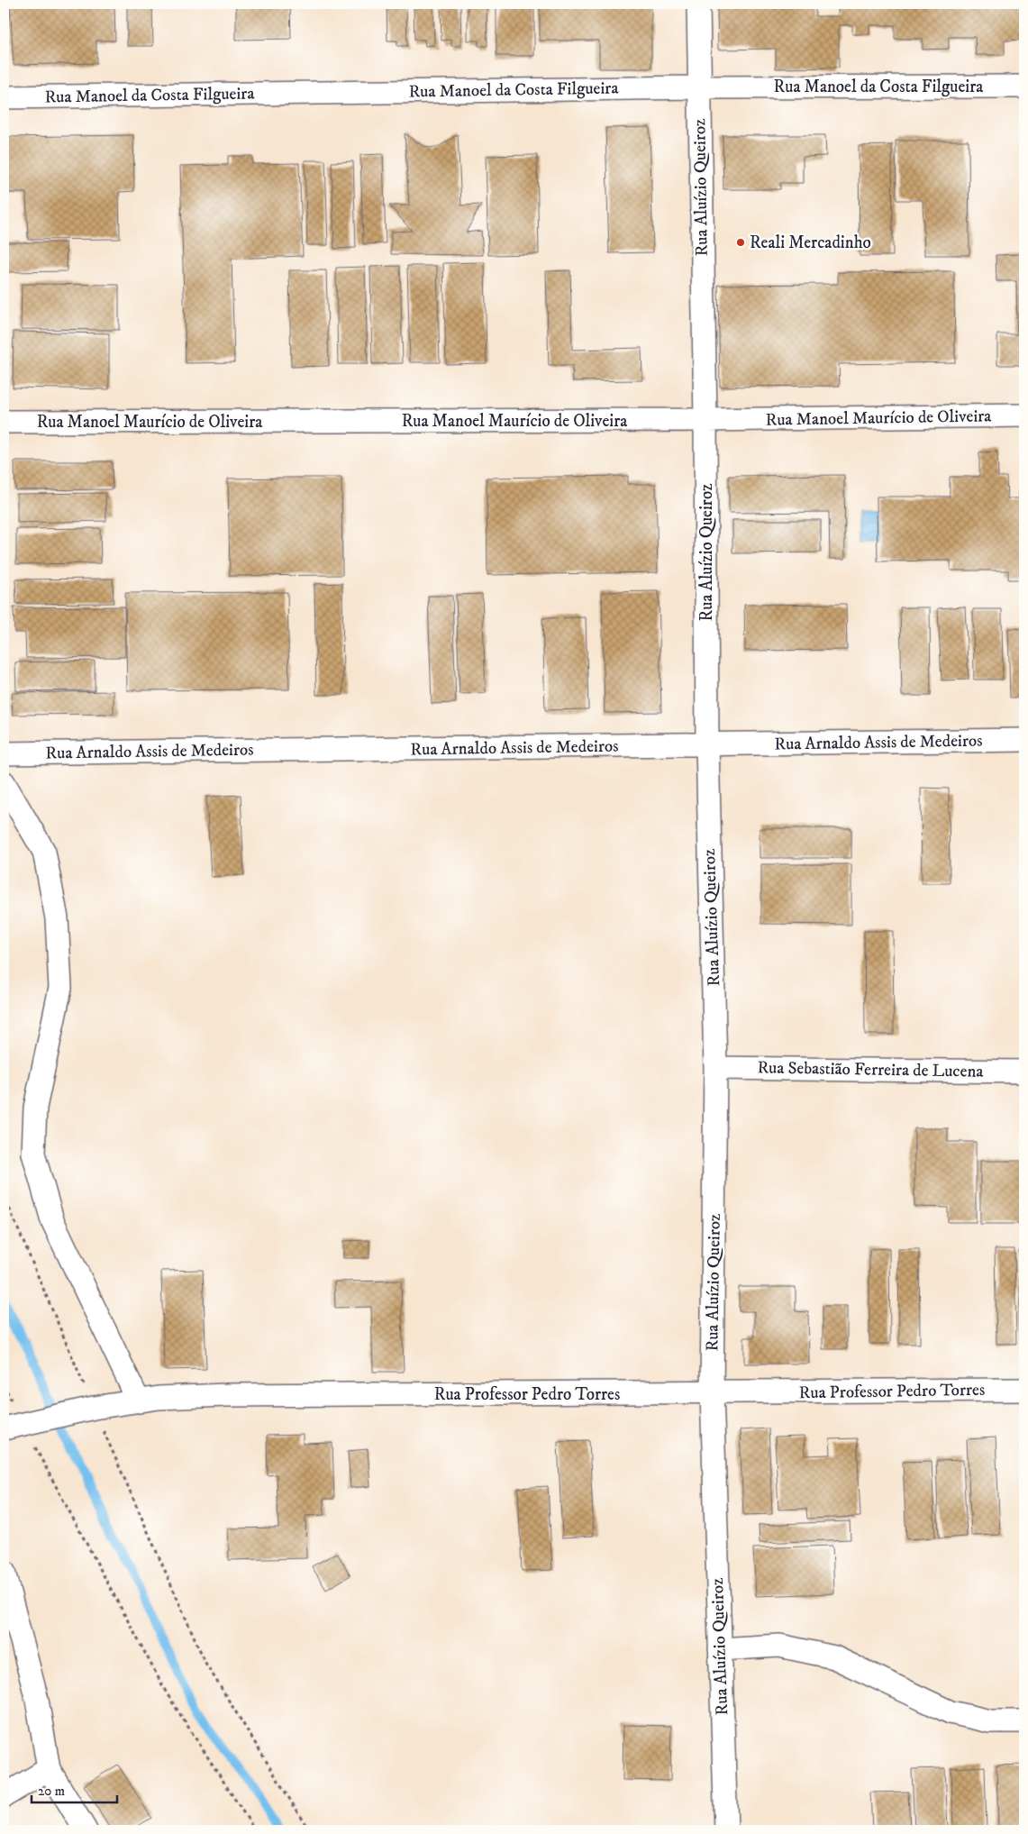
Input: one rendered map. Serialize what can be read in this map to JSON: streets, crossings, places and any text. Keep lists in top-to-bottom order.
{
  "streets": {
    "street": [
      "Rua Manoel da Costa Filgueira",
      "Rua Aluízio Queiroz",
      "Rua Manoel Maurício de Oliveira",
      "Rua Arnaldo Assis de Medeiros",
      "Rua Sebastião Ferreira de Lucena",
      "Rua Professor Pedro Torres"
    ]
  },
  "crossings": [
    ["Rua Manoel da Costa Filgueira", "Rua Aluízio Queiroz"],
    ["Rua Aluízio Queiroz", "Rua Manoel Maurício de Oliveira"],
    ["Rua Aluízio Queiroz", "Rua Arnaldo Assis de Medeiros"],
    ["Rua Aluízio Queiroz", "Rua Sebastião Ferreira de Lucena"],
    ["Rua Aluízio Queiroz", "Rua Professor Pedro Torres"]
  ],
  "places": ["Reali Mercadinho"],
  "scale_bar": "20 m"
}
